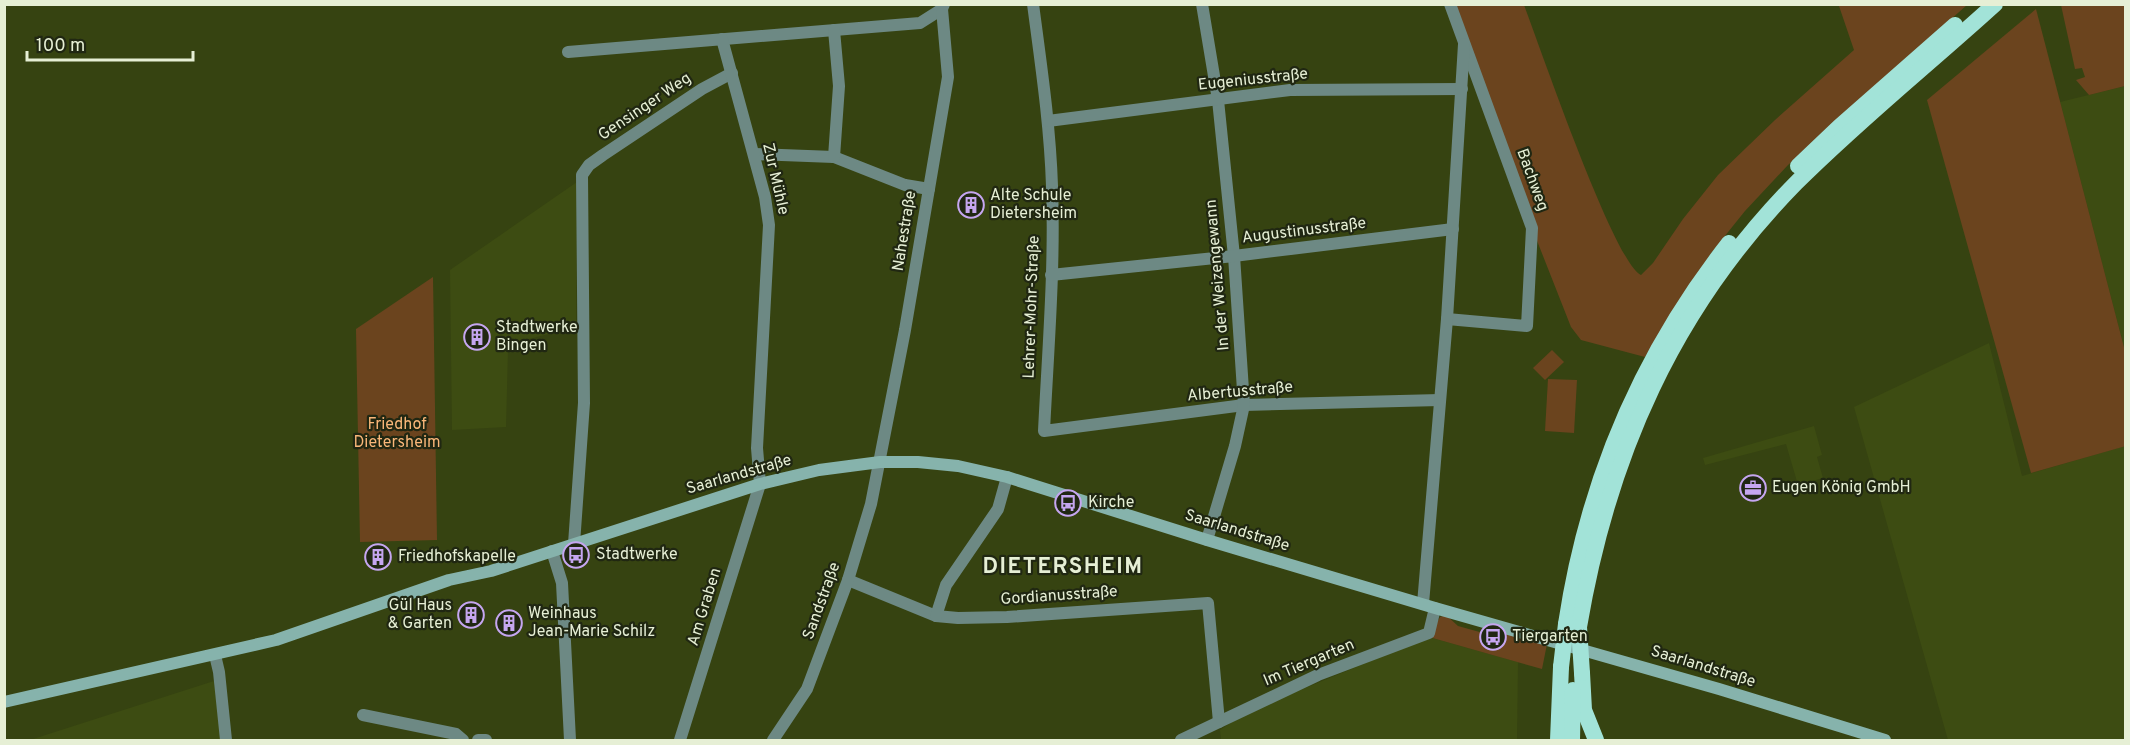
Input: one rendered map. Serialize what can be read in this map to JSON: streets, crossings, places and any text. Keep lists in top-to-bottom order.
{
  "streets": {
    "main road": ["Saarlandstraße"],
    "street": [
      "Eugeniusstraße",
      "Gensinger Weg",
      "Zur Mühle",
      "Bachweg",
      "Nahestraße",
      "Augustinusstraße",
      "In der Weizengewann",
      "Lehrer-Mohr-Straße",
      "Albertusstraße",
      "Gordianusstraße",
      "Sandstraße",
      "Am Graben",
      "Im Tiergarten"
    ]
  },
  "crossings": [
    ["Eugeniusstraße", "Bachweg"],
    ["Eugeniusstraße", "In der Weizengewann"],
    ["Eugeniusstraße", "Lehrer-Mohr-Straße"],
    ["Gensinger Weg", "Zur Mühle"],
    ["Gensinger Weg", "Saarlandstraße"],
    ["Zur Mühle", "Saarlandstraße"],
    ["Zur Mühle", "Am Graben"],
    ["Bachweg", "Augustinusstraße"],
    ["Bachweg", "Albertusstraße"],
    ["Bachweg", "Saarlandstraße"],
    ["Bachweg", "Im Tiergarten"],
    ["Nahestraße", "Saarlandstraße"],
    ["Nahestraße", "Sandstraße"],
    ["Augustinusstraße", "In der Weizengewann"],
    ["Augustinusstraße", "Lehrer-Mohr-Straße"],
    ["In der Weizengewann", "Albertusstraße"],
    ["In der Weizengewann", "Saarlandstraße"],
    ["Lehrer-Mohr-Straße", "Albertusstraße"],
    ["Saarlandstraße", "Sandstraße"],
    ["Saarlandstraße", "Am Graben"],
    ["Saarlandstraße", "Im Tiergarten"],
    ["Gordianusstraße", "Sandstraße"],
    ["Gordianusstraße", "Im Tiergarten"]
  ],
  "districts": ["DIETERSHEIM"],
  "parks": ["Friedhof Dietersheim"],
  "places": {
    "building": [
      "Alte Schule Dietersheim",
      "Stadtwerke Bingen",
      "Friedhofskapelle",
      "Gül Haus & Garten",
      "Weinhaus Jean-Marie Schilz"
    ],
    "office": ["Eugen König GmbH"],
    "bus stop": ["Kirche", "Stadtwerke", "Tiergarten"]
  },
  "scale_bar": "100 m"
}
